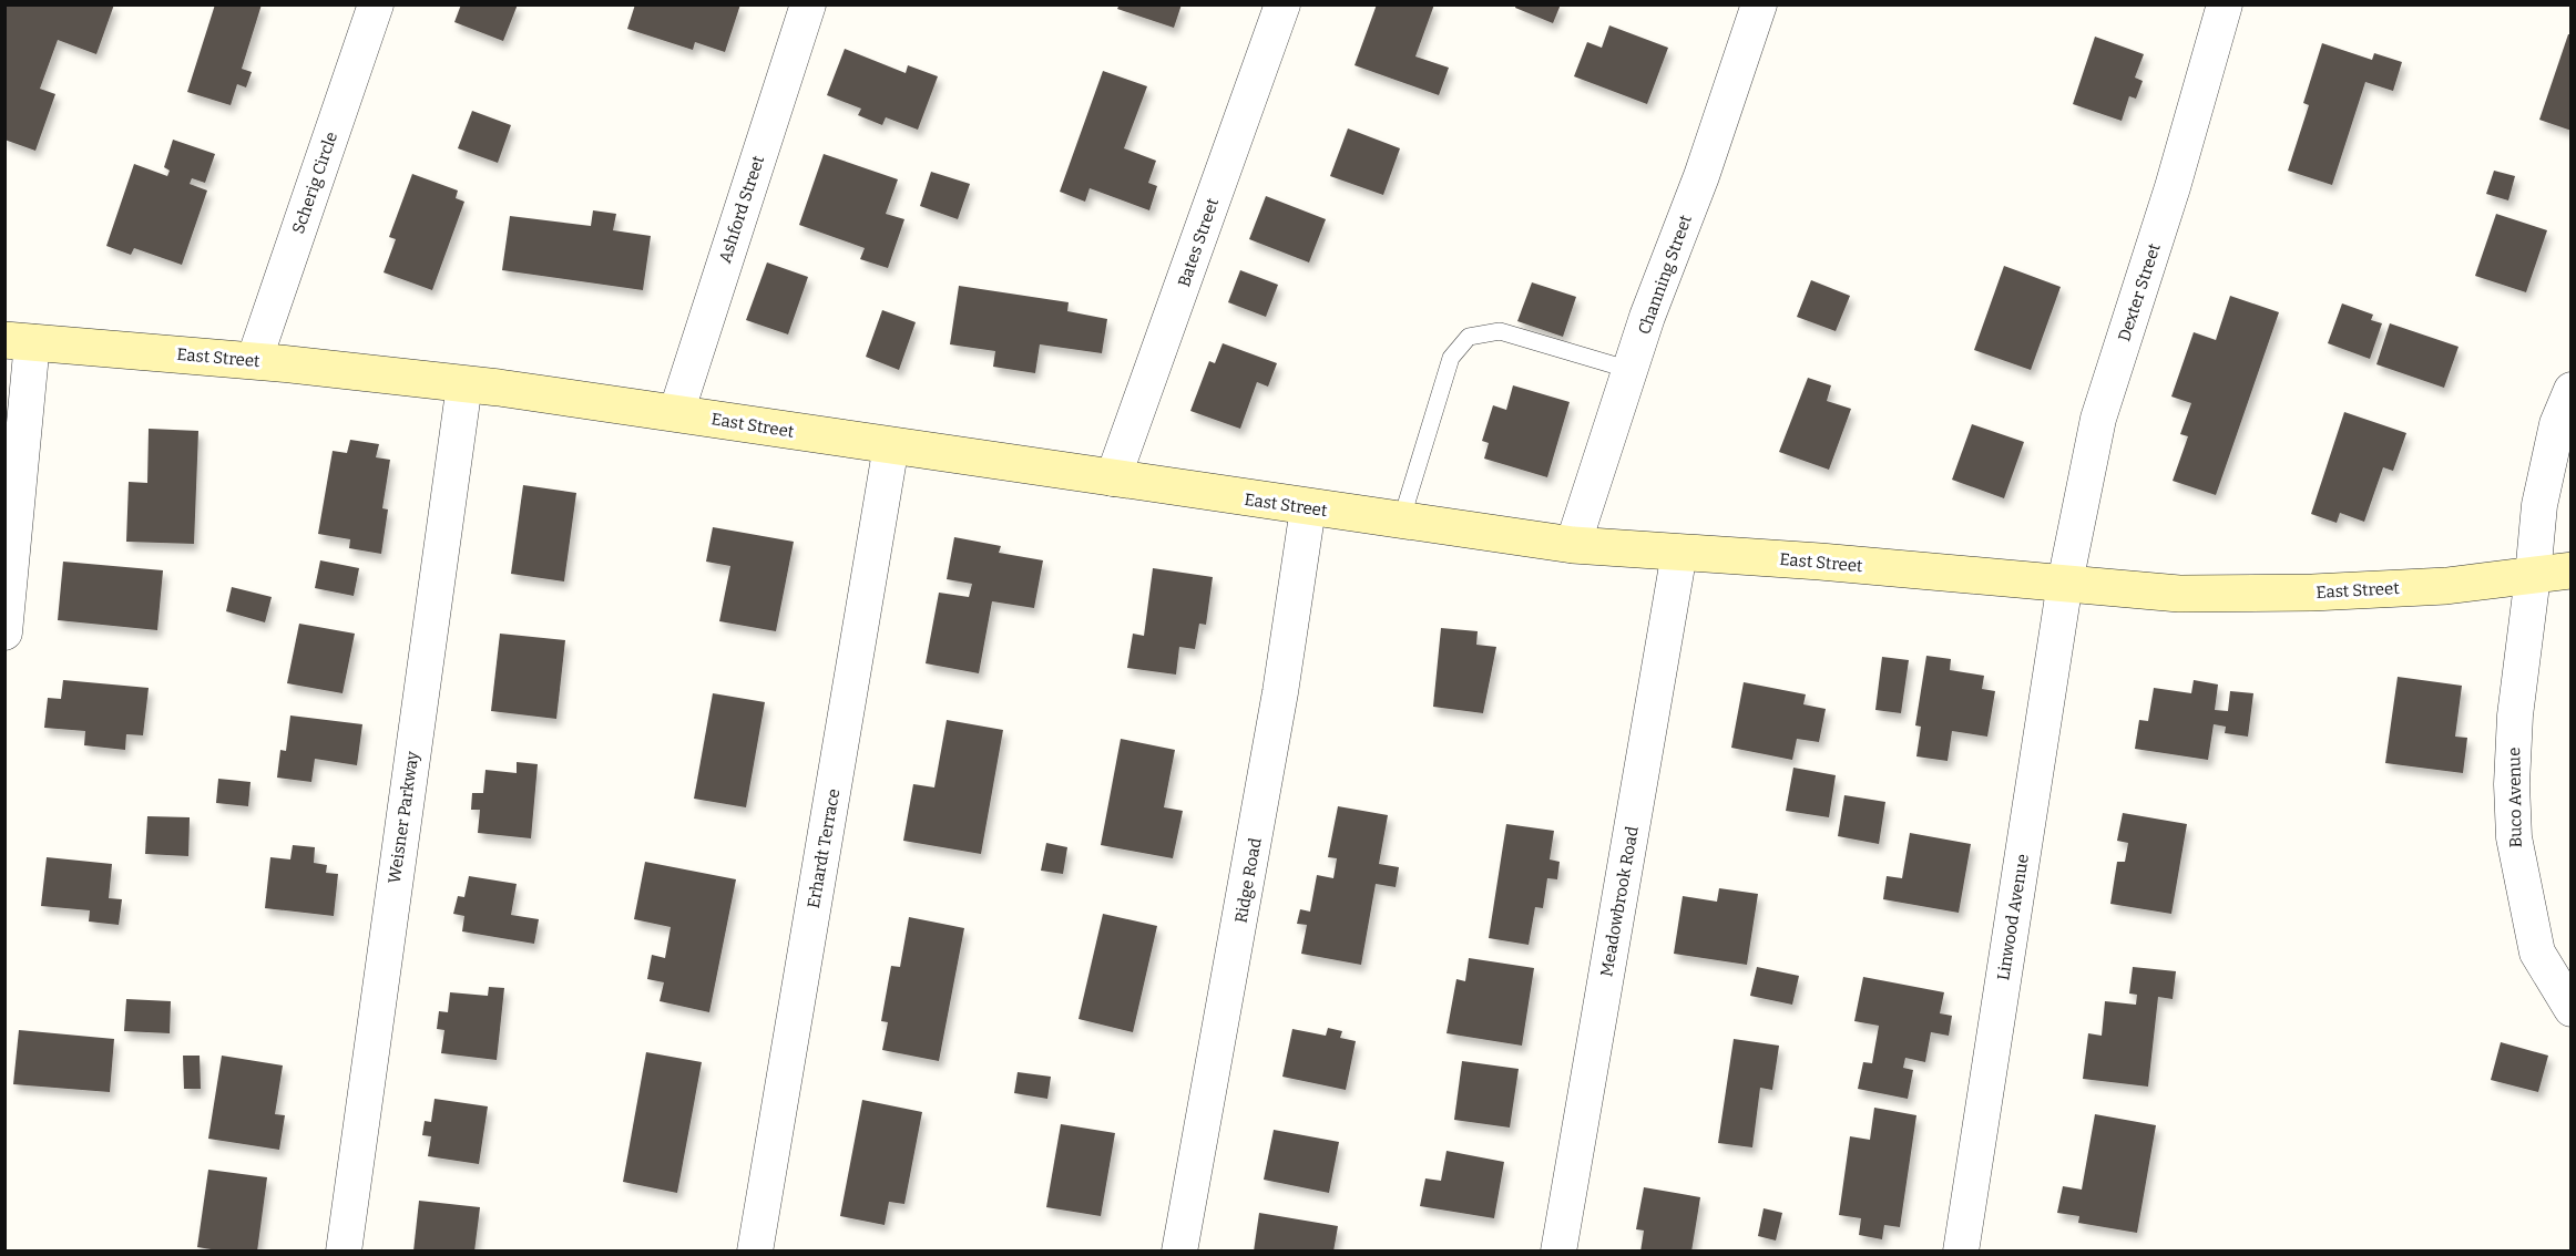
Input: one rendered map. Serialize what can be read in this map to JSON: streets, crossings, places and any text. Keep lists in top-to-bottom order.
{
  "streets": {
    "main road": ["East Street"],
    "street": [
      "Scherig Circle",
      "Ashford Street",
      "Bates Street",
      "Channing Street",
      "Dexter Street",
      "Buco Avenue",
      "Weisner Parkway",
      "Erhardt Terrace",
      "Ridge Road",
      "Meadowbrook Road",
      "Linwood Avenue"
    ]
  },
  "crossings": [
    ["Scherig Circle", "East Street"],
    ["Ashford Street", "East Street"],
    ["Bates Street", "East Street"],
    ["Channing Street", "East Street"],
    ["Dexter Street", "East Street"],
    ["Dexter Street", "Linwood Avenue"],
    ["East Street", "Buco Avenue"],
    ["East Street", "Weisner Parkway"],
    ["East Street", "Erhardt Terrace"],
    ["East Street", "Ridge Road"],
    ["East Street", "Meadowbrook Road"],
    ["East Street", "Linwood Avenue"]
  ]
}
